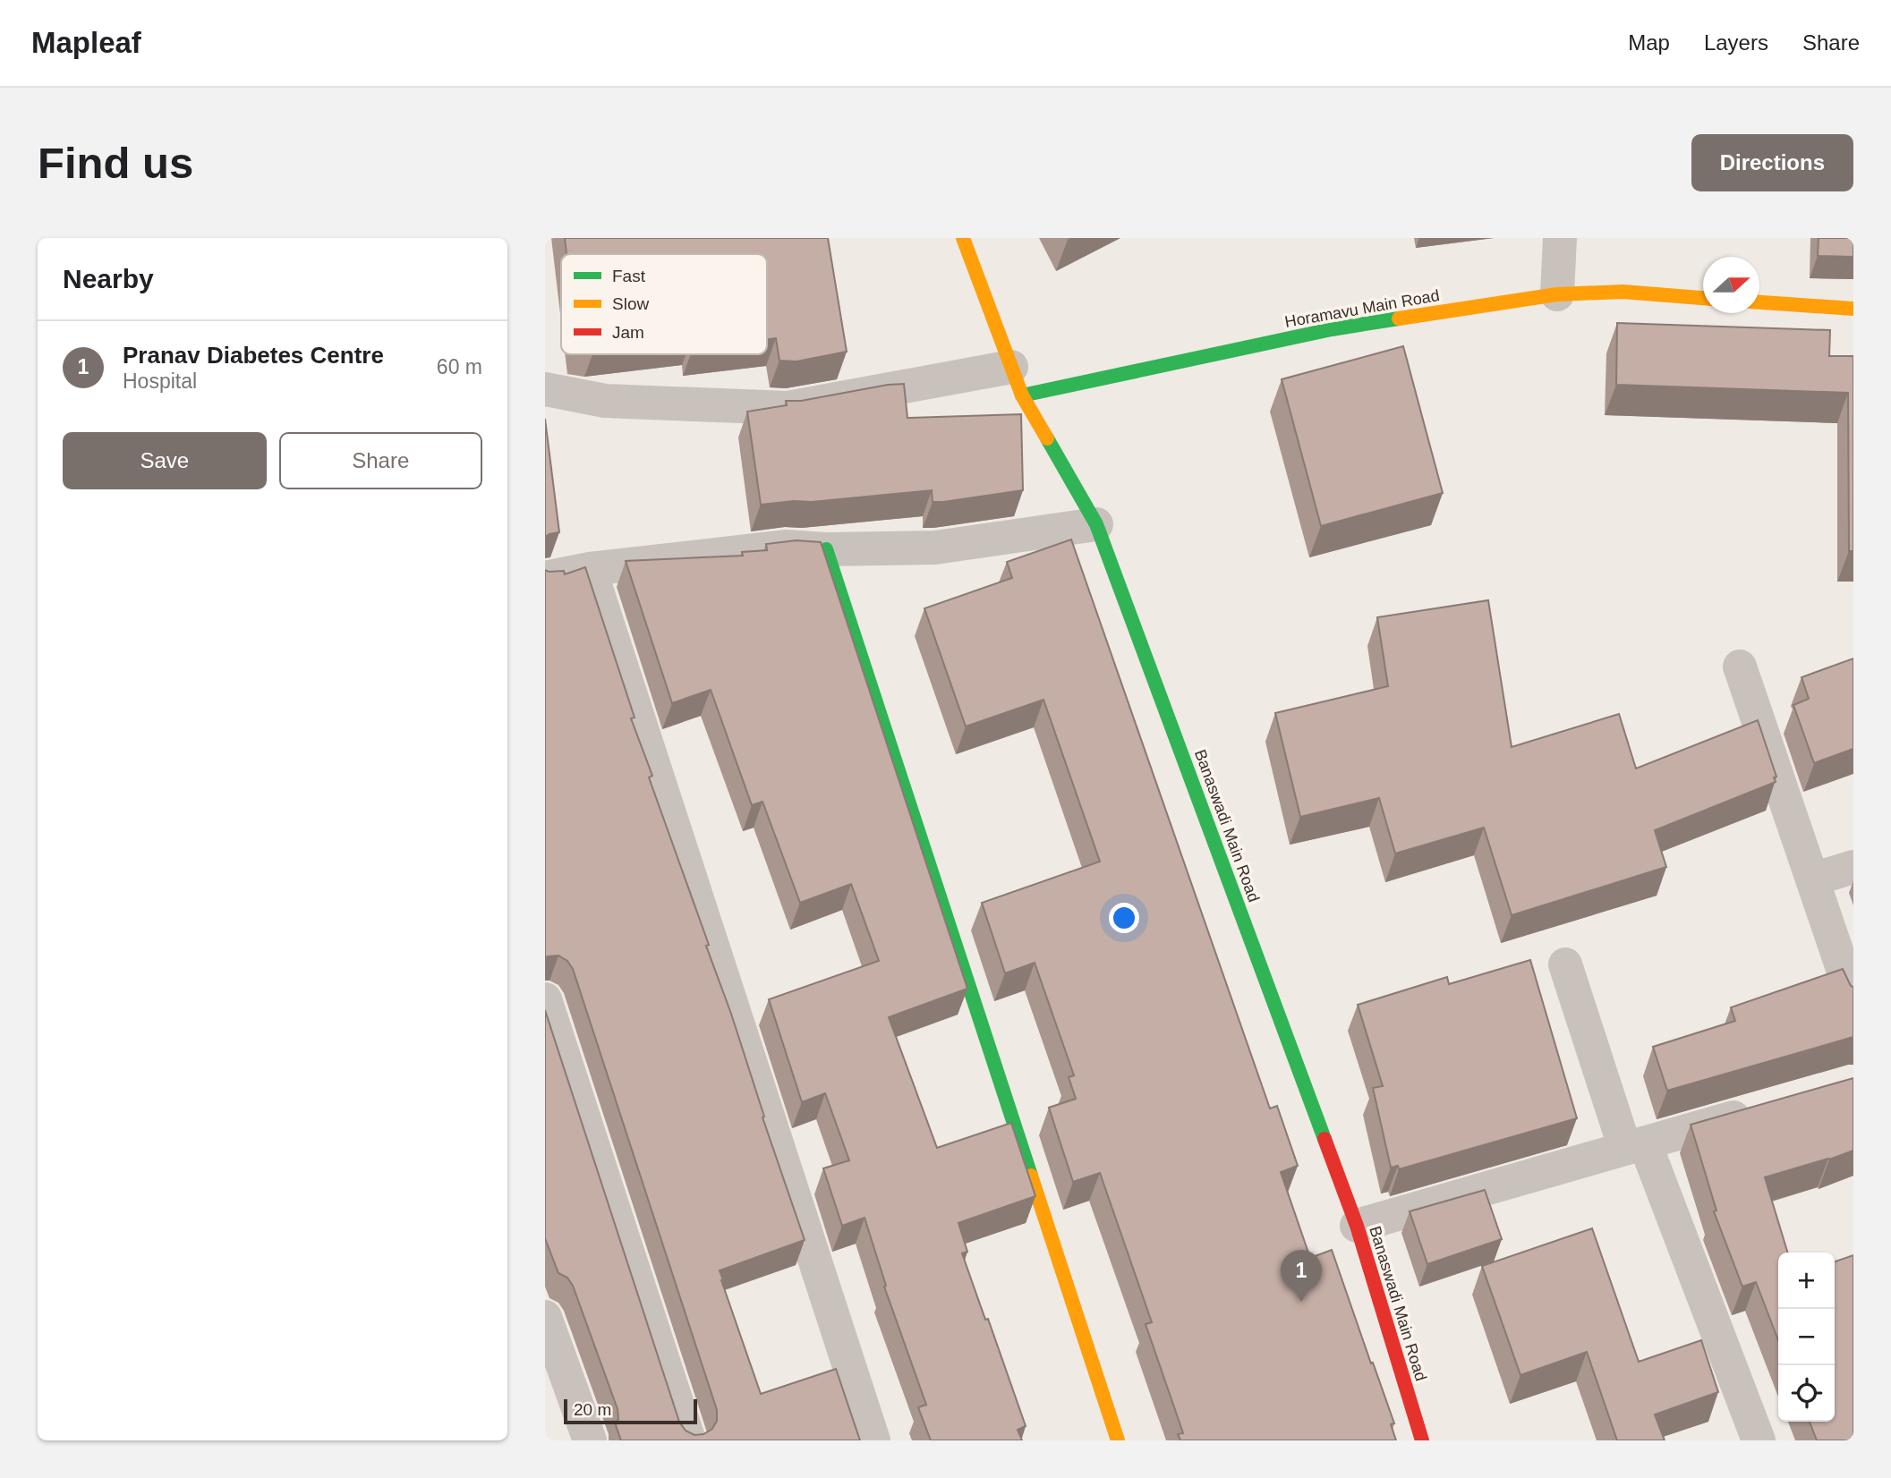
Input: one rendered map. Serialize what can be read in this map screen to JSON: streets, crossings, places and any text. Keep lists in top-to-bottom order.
{
  "streets": {
    "street": ["Horamavu Main Road", "Banaswadi Main Road"]
  },
  "crossings": [
    ["Horamavu Main Road", "Banaswadi Main Road"]
  ],
  "legend": ["Fast", "Slow", "Jam"],
  "scale_bar": "20 m",
  "north": "right",
  "page": {
    "header": "Mapleaf",
    "nav": ["Map", "Layers", "Share"],
    "buttons": [
      "Directions",
      ["Save", "Share"]
    ],
    "title": "Find us",
    "heading": "Nearby",
    "list": [
      {
        "mark": "1",
        "name": "Pranav Diabetes Centre",
        "note": "Hospital",
        "value": "60 m"
      }
    ],
    "pins": "1",
    "map_buttons": ["+", "−"],
    "scale": "20 m"
  }
}
